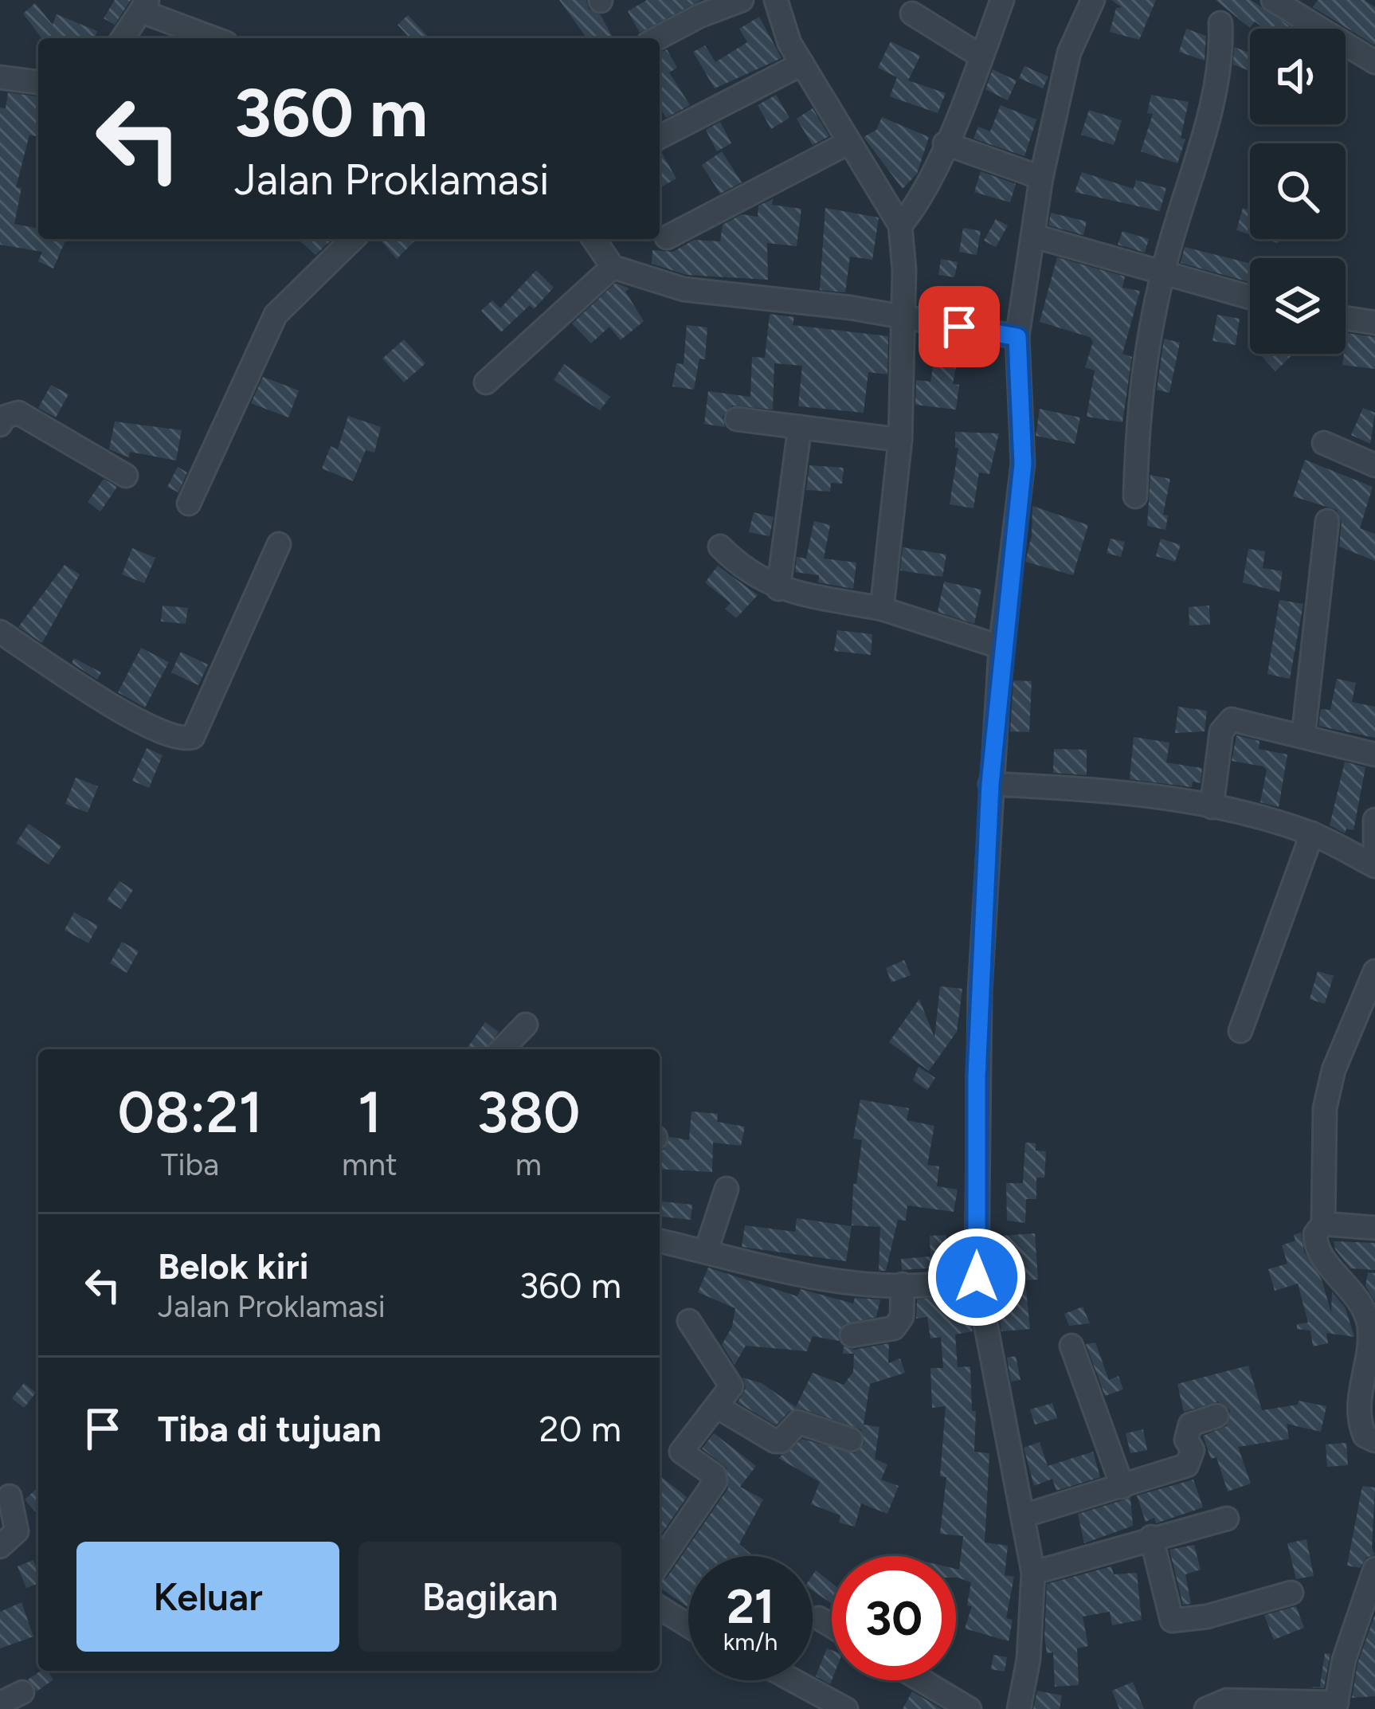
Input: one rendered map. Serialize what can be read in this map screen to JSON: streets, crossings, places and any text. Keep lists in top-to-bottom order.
{
  "page": {
    "turn": ["360 m", "Jalan Proklamasi"],
    "eta": [
      "08:21",
      "Tiba",
      "1",
      "mnt",
      "380",
      "m"
    ],
    "list": [
      {
        "name": "Belok kiri",
        "note": "Jalan Proklamasi",
        "value": "360 m"
      },
      {
        "name": "Tiba di tujuan",
        "value": "20 m"
      }
    ],
    "buttons": ["Keluar", "Bagikan"],
    "speed": "21 km/h",
    "limit": "30"
  }
}
